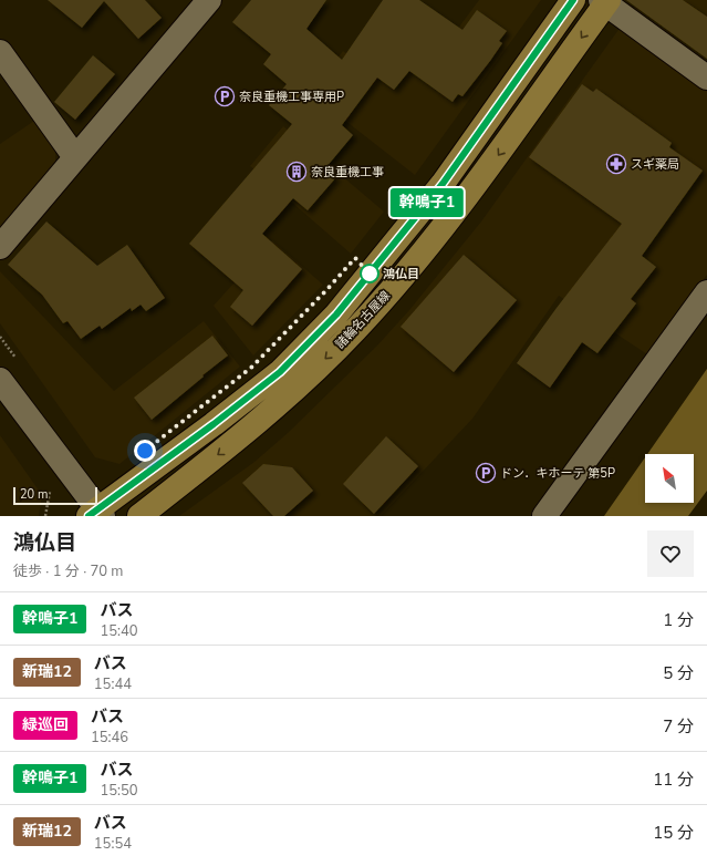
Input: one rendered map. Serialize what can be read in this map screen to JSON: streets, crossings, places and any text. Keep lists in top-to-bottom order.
{
  "streets": {
    "main road": ["諸輪名古屋線"]
  },
  "places": {
    "parking": ["奈良重機工事専用P", "ドン．キホーテ 第5P"],
    "pharmacy": ["スギ薬局"],
    "building": ["奈良重機工事"],
    "other": ["鴻仏目"]
  },
  "lines": ["bus line 幹鳴子1"],
  "scale_bar": "20 m",
  "north": "top left",
  "page": {
    "on_map": "幹鳴子1",
    "scale": "20 m",
    "heading": ["鴻仏目", "徒歩 · 1 分 · 70 m"],
    "list": [
      {
        "mark": "幹鳴子1",
        "name": "バス",
        "note": "15:40",
        "value": "1 分"
      },
      {
        "mark": "新瑞12",
        "name": "バス",
        "note": "15:44",
        "value": "5 分"
      },
      {
        "mark": "緑巡回",
        "name": "バス",
        "note": "15:46",
        "value": "7 分"
      },
      {
        "mark": "幹鳴子1",
        "name": "バス",
        "note": "15:50",
        "value": "11 分"
      },
      {
        "mark": "新瑞12",
        "name": "バス",
        "note": "15:54",
        "value": "15 分"
      }
    ]
  }
}
